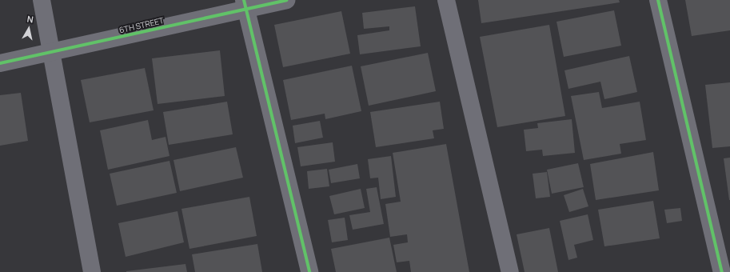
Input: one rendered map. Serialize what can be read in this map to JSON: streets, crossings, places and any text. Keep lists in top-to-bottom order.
{
  "streets": {
    "street": ["6TH STREET"]
  },
  "north": "top"
}
